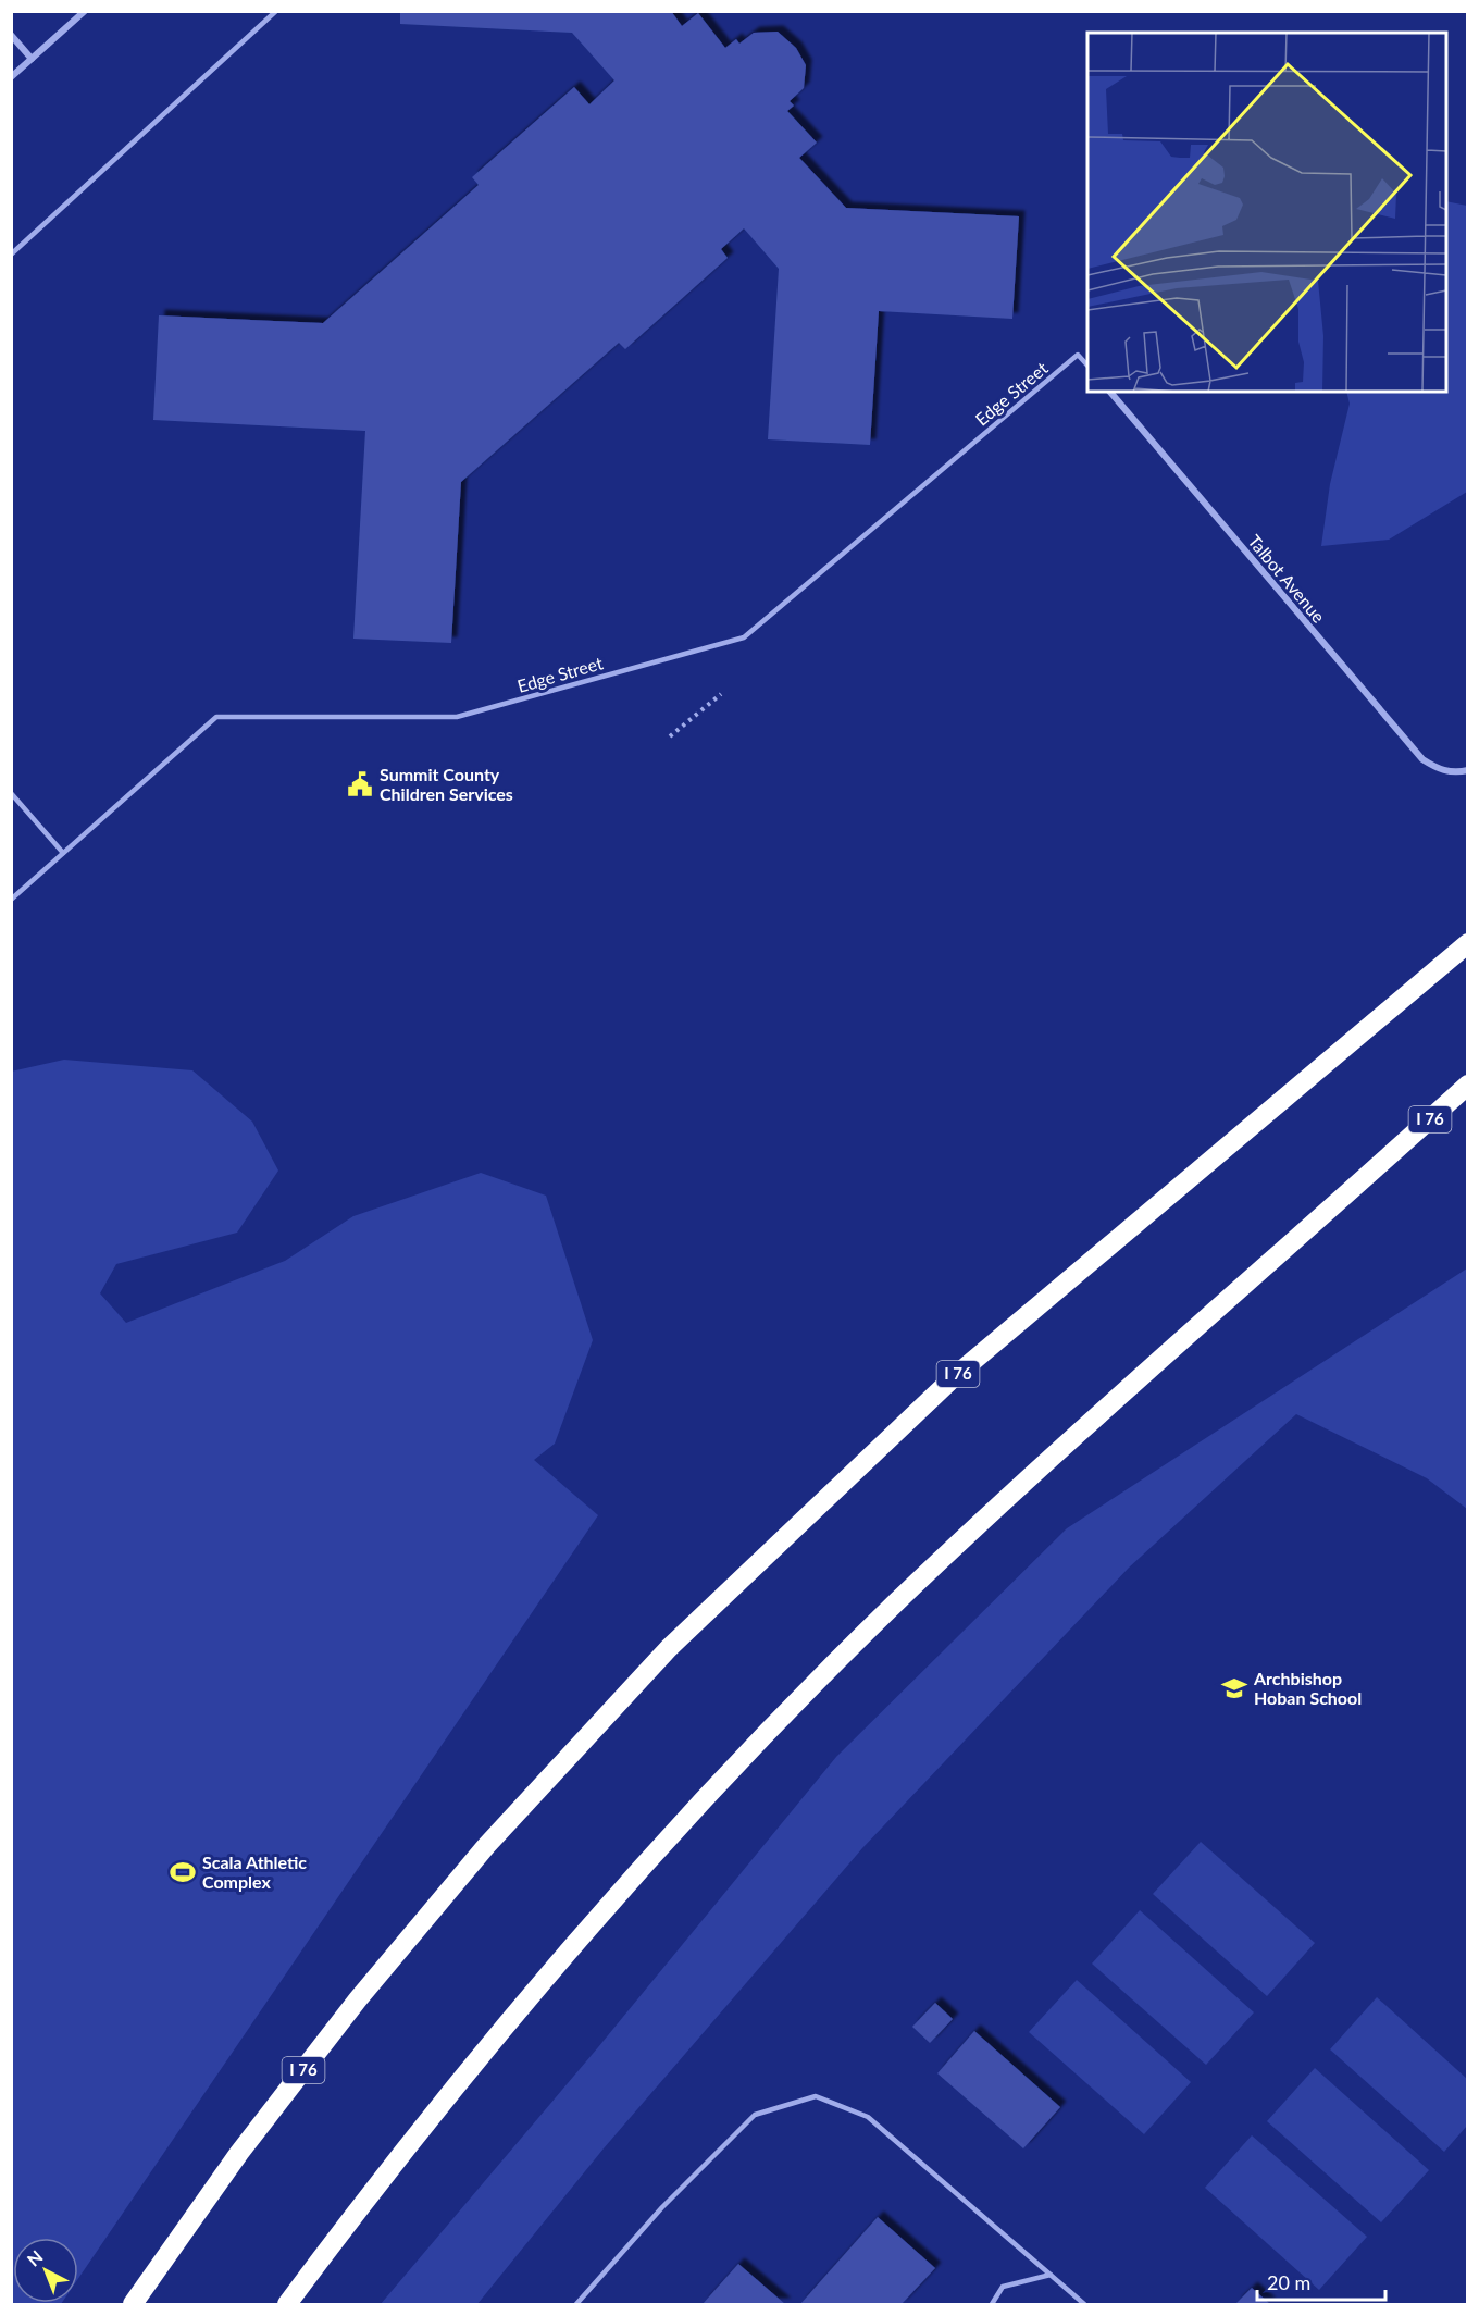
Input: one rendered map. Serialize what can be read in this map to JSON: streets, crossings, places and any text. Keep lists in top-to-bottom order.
{
  "streets": {
    "highway": ["I 76"],
    "street": ["Talbot Avenue"],
    "lane": ["Edge Street"]
  },
  "places": {
    "public building": ["Summit County Children Services"],
    "school or university": ["Archbishop Hoban School"],
    "sports": ["Scala Athletic Complex"]
  },
  "scale_bar": "20 m",
  "north": "top left"
}
